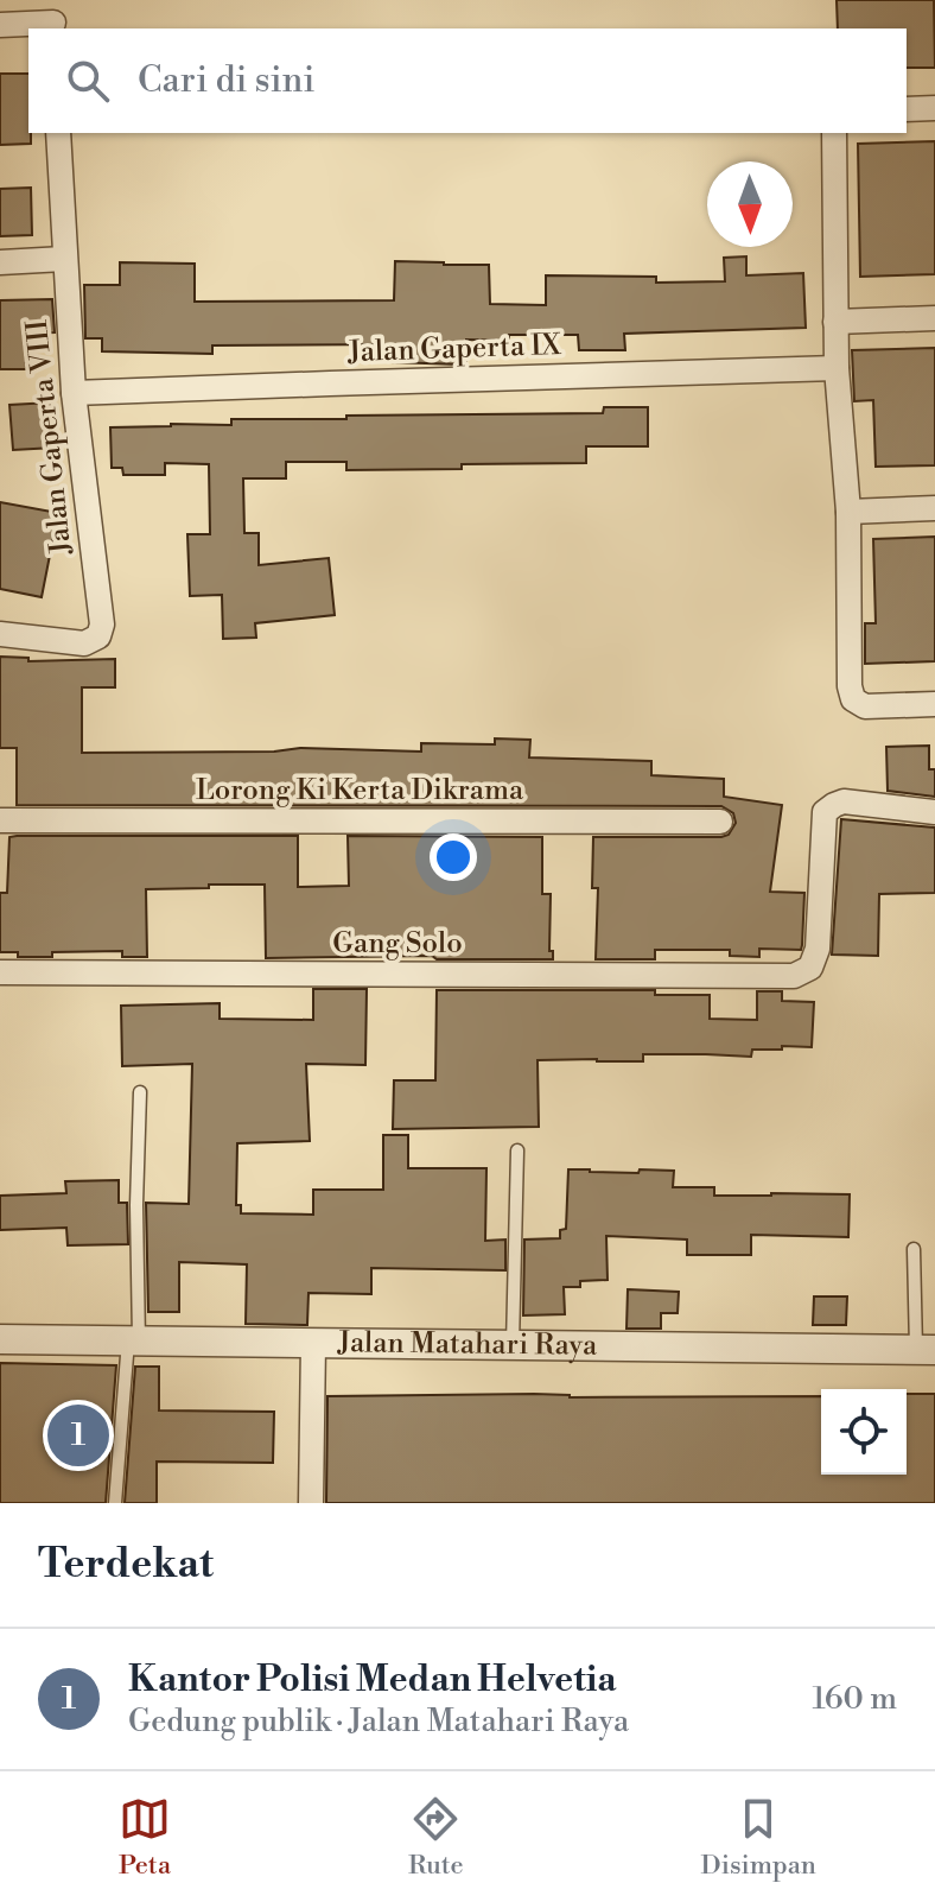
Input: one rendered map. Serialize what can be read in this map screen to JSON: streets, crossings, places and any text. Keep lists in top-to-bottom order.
{
  "streets": {
    "street": [
      "Jalan Gaperta IX",
      "Jalan Gaperta VIII",
      "Lorong Ki Kerta Dikrama",
      "Gang Solo",
      "Jalan Matahari Raya"
    ]
  },
  "crossings": [
    ["Jalan Gaperta IX", "Jalan Gaperta VIII"]
  ],
  "north": "bottom",
  "page": {
    "search": "Cari di sini",
    "pins": "1",
    "heading": "Terdekat",
    "list": [
      {
        "mark": "1",
        "name": "Kantor Polisi Medan Helvetia",
        "note": "Gedung publik · Jalan Matahari Raya",
        "value": "160 m"
      }
    ],
    "nav": ["Peta", "Rute", "Disimpan"]
  }
}
